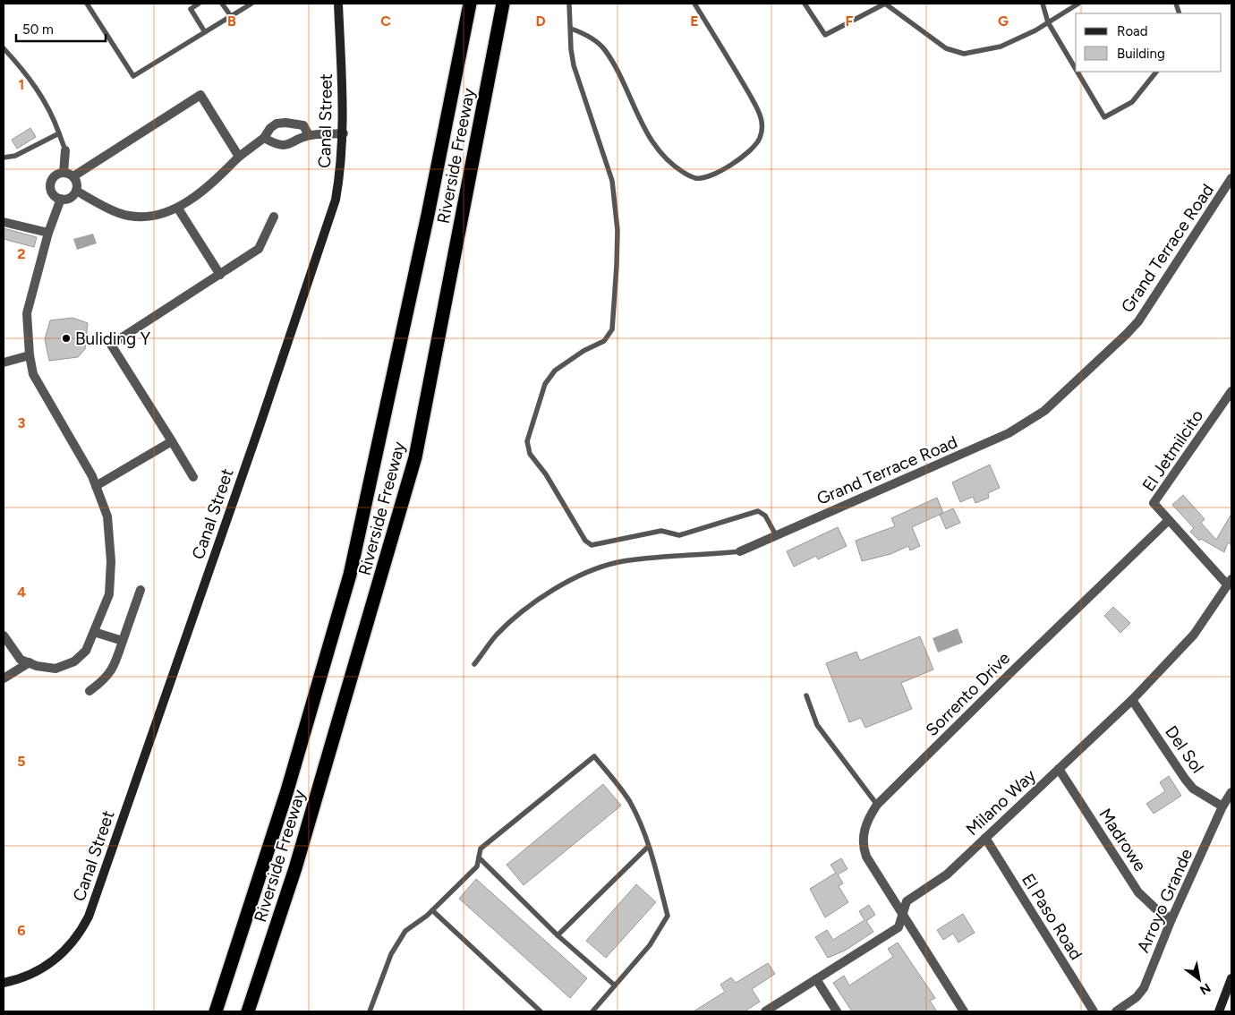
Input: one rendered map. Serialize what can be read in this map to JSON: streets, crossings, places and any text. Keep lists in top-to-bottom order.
{
  "streets": {
    "highway": ["Riverside Freeway"],
    "street": [
      "Canal Street",
      "Grand Terrace Road",
      "El Jetmilcito",
      "Sorrento Drive",
      "Del Sol",
      "Milano Way",
      "Madrowe",
      "Arroyo Grande",
      "El Paso Road"
    ]
  },
  "crossings": [
    ["El Jetmilcito", "Sorrento Drive"],
    ["El Jetmilcito", "Milano Way"],
    ["Sorrento Drive", "Milano Way"],
    ["Del Sol", "Milano Way"],
    ["Del Sol", "Arroyo Grande"],
    ["Milano Way", "Madrowe"],
    ["Milano Way", "El Paso Road"],
    ["Madrowe", "Arroyo Grande"]
  ],
  "places": ["Buliding Y"],
  "legend": ["Road", "Building"],
  "scale_bar": "50 m",
  "north": "bottom right",
  "grid": {
    "columns": [
      "B",
      "C",
      "D",
      "E",
      "F",
      "G"
    ],
    "rows": [
      "1",
      "2",
      "3",
      "4",
      "5",
      "6"
    ]
  }
}
